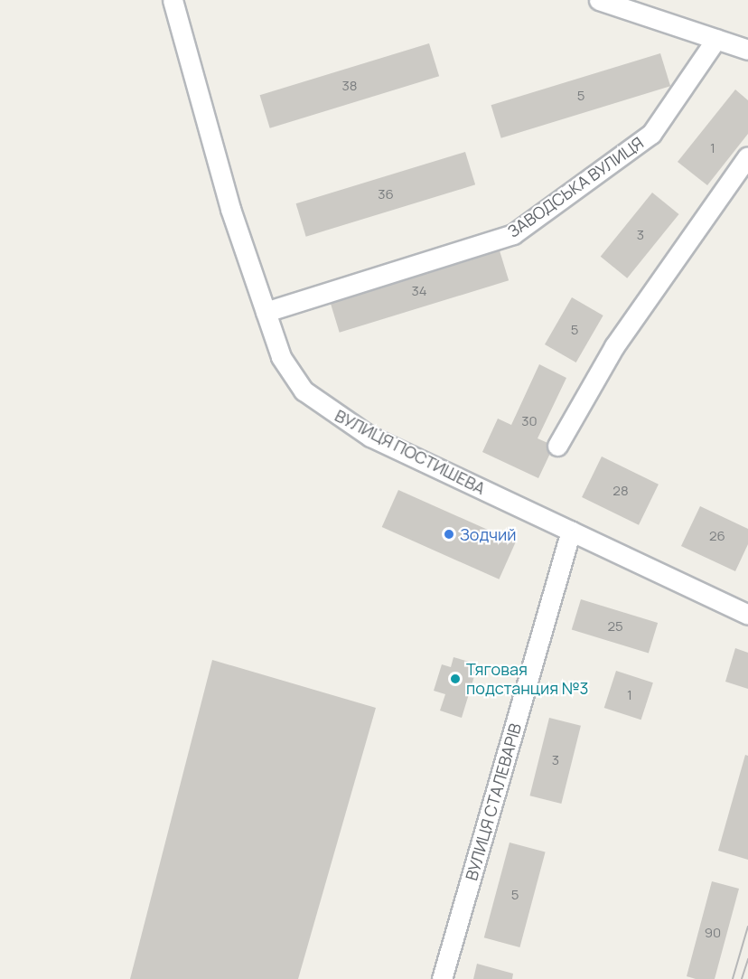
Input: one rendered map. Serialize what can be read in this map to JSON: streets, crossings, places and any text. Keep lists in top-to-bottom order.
{
  "streets": {
    "street": ["ЗАВОДСЬКА ВУЛИЦЯ", "ВУЛИЦЯ ПОСТИШЕВА", "ВУЛИЦЯ СТАЛЕВАРІВ"]
  },
  "crossings": [
    ["ЗАВОДСЬКА ВУЛИЦЯ", "ВУЛИЦЯ ПОСТИШЕВА"],
    ["ВУЛИЦЯ ПОСТИШЕВА", "ВУЛИЦЯ СТАЛЕВАРІВ"]
  ],
  "places": ["Зодчий", "Тяговая подстанция №3"],
  "house_numbers": [
    "38",
    "5",
    "1",
    "36",
    "3",
    "34",
    "5",
    "30",
    "28",
    "26",
    "25",
    "1",
    "3",
    "5",
    "90"
  ]
}
